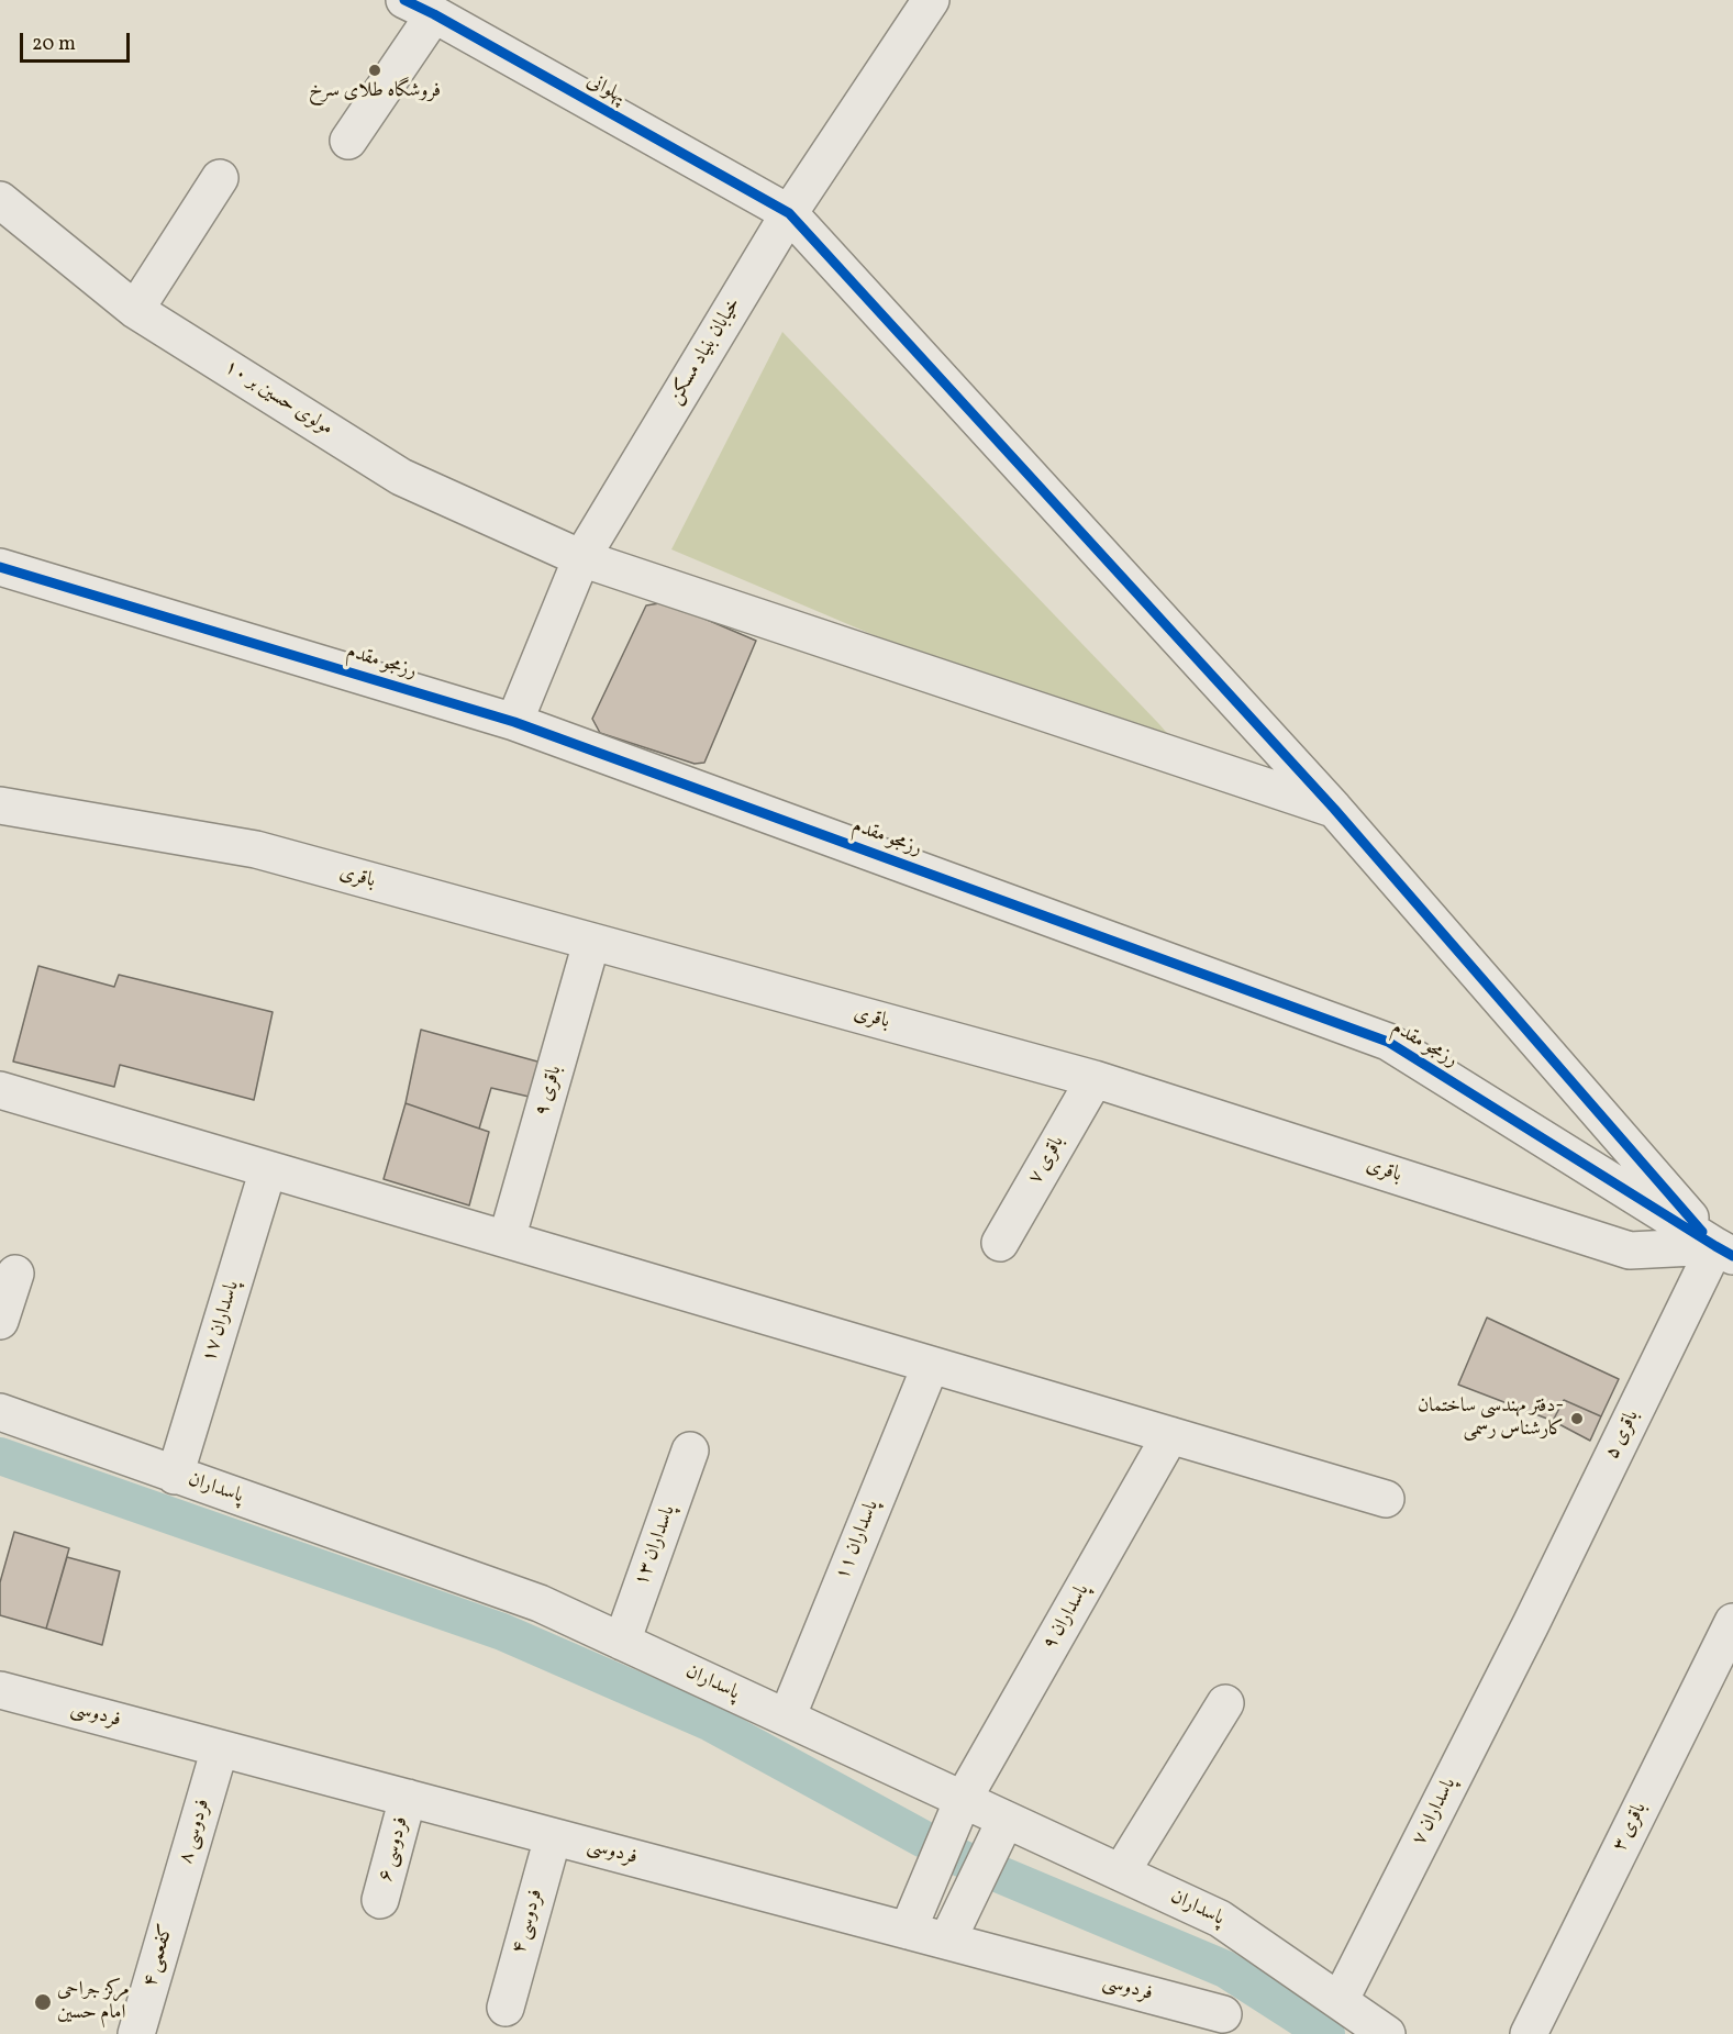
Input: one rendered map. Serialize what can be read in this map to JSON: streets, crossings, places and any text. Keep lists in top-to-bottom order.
{
  "streets": {
    "street": [
      "پهلوانی",
      "خیابان بنیاد مسکن",
      "مولوی حسین بر ۱۰",
      "رزمجو مقدم",
      "باقری",
      "باقری ۹",
      "باقری ۷",
      "پاسداران ۱۷",
      "باقری ۵",
      "پاسداران",
      "پاسداران ۱۱",
      "پاسداران ۱۳",
      "پاسداران ۹",
      "فردوسی",
      "پاسداران ۷",
      "باقری ۳",
      "فردوسی ۸",
      "فردوسی ۶",
      "فردوسی ۴",
      "کفعمی ۴"
    ]
  },
  "crossings": [
    ["پهلوانی", "خیابان بنیاد مسکن"],
    ["پهلوانی", "مولوی حسین بر ۱۰"],
    ["پهلوانی", "رزمجو مقدم"],
    ["پهلوانی", "باقری"],
    ["پهلوانی", "باقری ۵"],
    ["خیابان بنیاد مسکن", "مولوی حسین بر ۱۰"],
    ["خیابان بنیاد مسکن", "رزمجو مقدم"],
    ["رزمجو مقدم", "باقری"],
    ["رزمجو مقدم", "باقری ۵"],
    ["باقری", "باقری ۹"],
    ["باقری", "باقری ۷"],
    ["باقری", "باقری ۵"],
    ["پاسداران ۱۷", "پاسداران"],
    ["باقری ۵", "پاسداران ۷"],
    ["پاسداران", "پاسداران ۱۱"],
    ["پاسداران", "پاسداران ۱۳"],
    ["پاسداران", "پاسداران ۹"],
    ["پاسداران", "پاسداران ۷"],
    ["پاسداران ۹", "فردوسی"],
    ["فردوسی", "فردوسی ۸"],
    ["فردوسی", "فردوسی ۶"],
    ["فردوسی", "فردوسی ۴"],
    ["فردوسی ۸", "کفعمی ۴"]
  ],
  "places": ["فروشگاه طلای سرخ", "دفتر مهندسی ساختمان- کارشناس رسمی", "مرکز جراحی امام حسین"],
  "scale_bar": "20 m"
}
